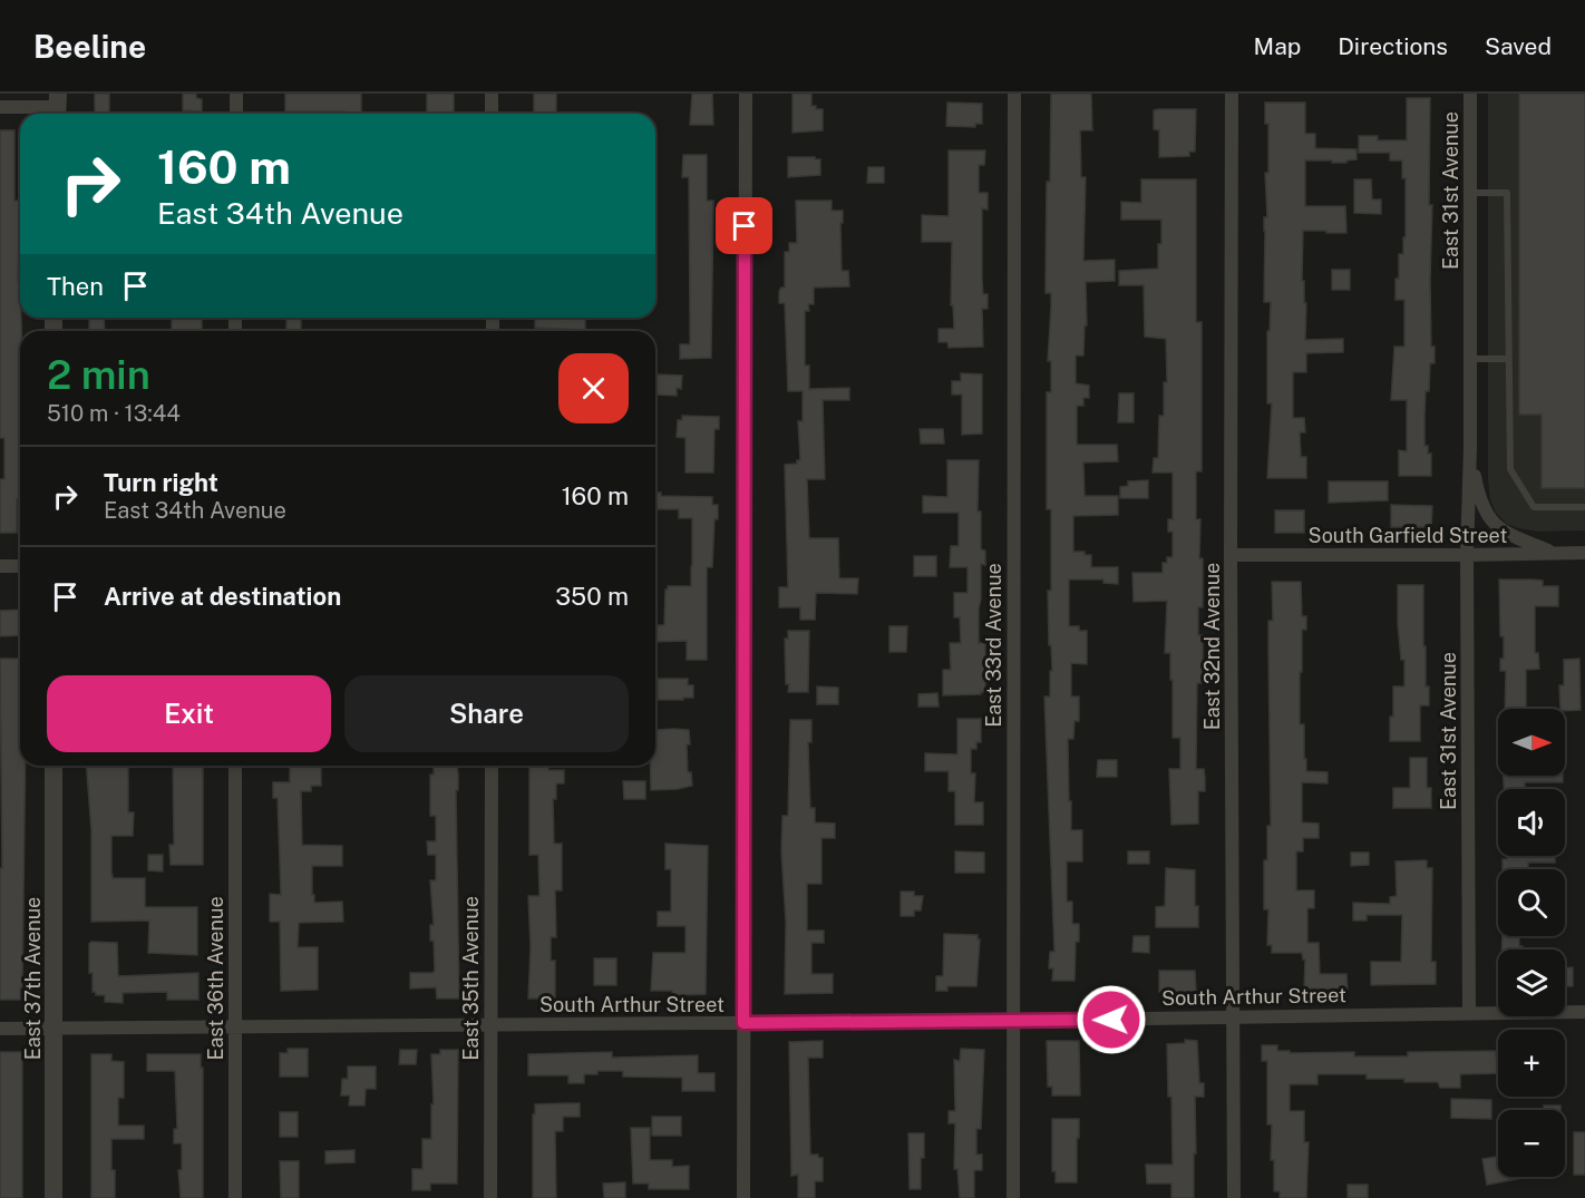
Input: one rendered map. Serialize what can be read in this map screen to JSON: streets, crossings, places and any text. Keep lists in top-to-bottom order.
{
  "streets": {
    "street": [
      "East 31st Avenue",
      "South Garfield Street",
      "East 33rd Avenue",
      "East 32nd Avenue",
      "East 37th Avenue",
      "East 36th Avenue",
      "East 35th Avenue",
      "South Arthur Street"
    ]
  },
  "crossings": [
    ["East 31st Avenue", "South Garfield Street"],
    ["East 31st Avenue", "South Arthur Street"],
    ["South Garfield Street", "East 32nd Avenue"],
    ["East 33rd Avenue", "South Arthur Street"],
    ["East 32nd Avenue", "South Arthur Street"],
    ["East 37th Avenue", "South Arthur Street"],
    ["East 36th Avenue", "South Arthur Street"],
    ["East 35th Avenue", "South Arthur Street"]
  ],
  "north": "right",
  "page": {
    "header": "Beeline",
    "nav": ["Map", "Directions", "Saved"],
    "turn": ["160 m", "East 34th Avenue"],
    "then": "Then",
    "heading": ["2 min", "510 m · 13:44"],
    "list": [
      {
        "name": "Turn right",
        "note": "East 34th Avenue",
        "value": "160 m"
      },
      {
        "name": "Arrive at destination",
        "value": "350 m"
      }
    ],
    "buttons": ["Exit", "Share"],
    "map_buttons": ["+", "−"]
  }
}
